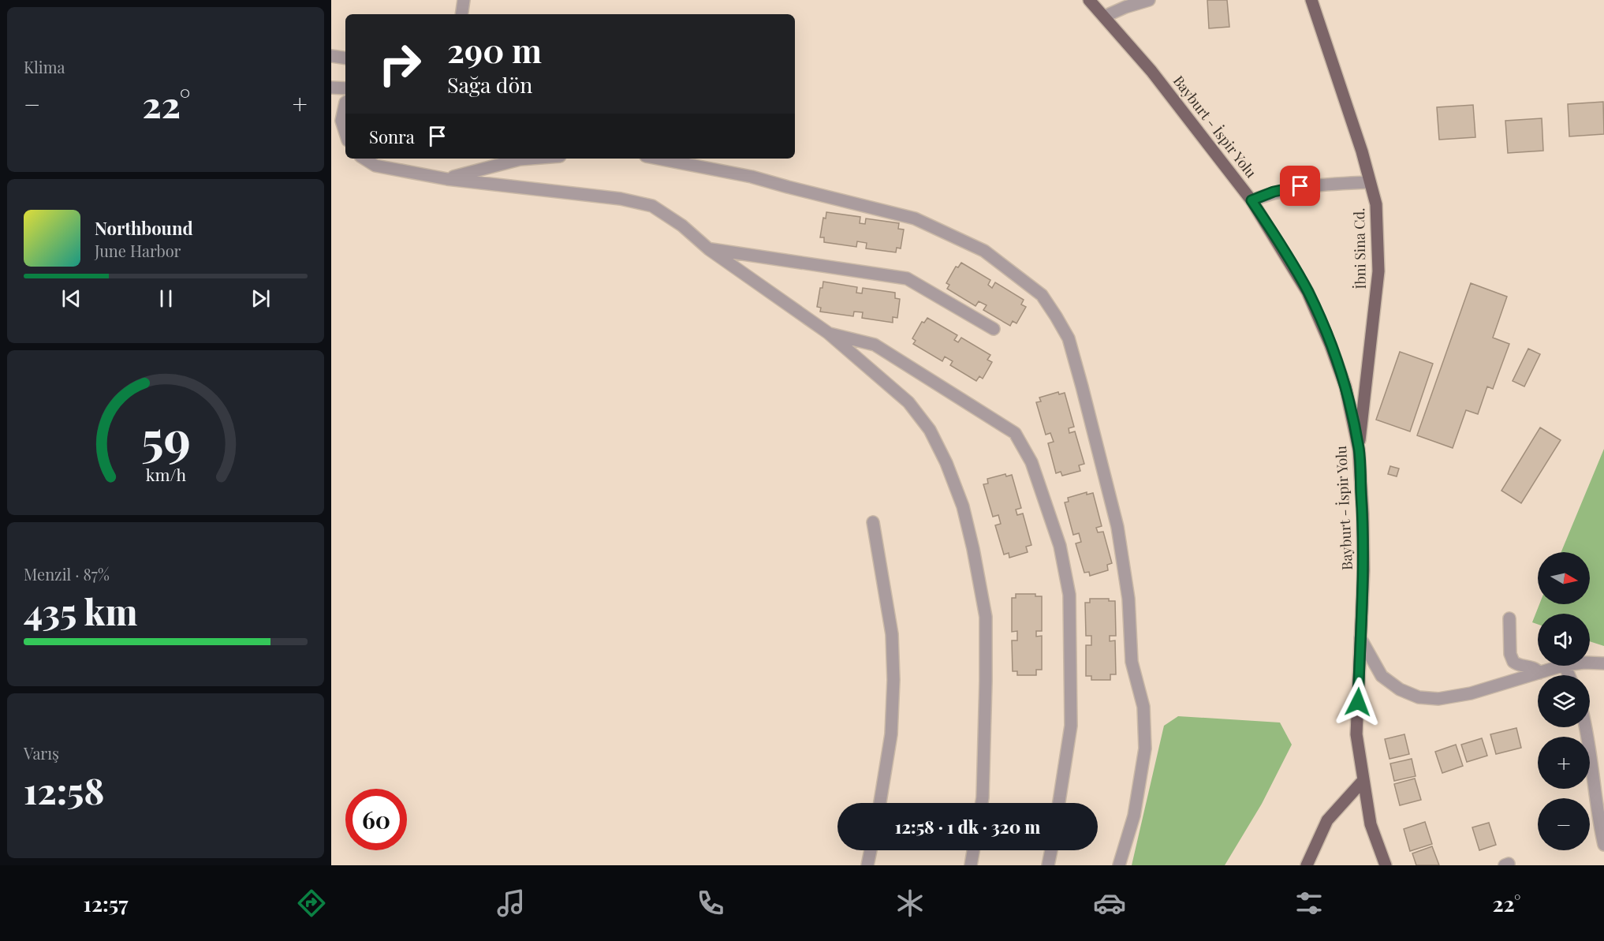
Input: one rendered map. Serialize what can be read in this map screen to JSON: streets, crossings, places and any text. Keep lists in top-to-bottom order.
{
  "streets": {
    "main road": ["Bayburt - İspir Yolu", "İbni Sina Cd."]
  },
  "crossings": [
    ["Bayburt - İspir Yolu", "İbni Sina Cd."]
  ],
  "north": "right",
  "page": {
    "tile": [
      "Klima",
      ["Menzil · 87%", "435 km"],
      ["Varış", "12:58"]
    ],
    "turn": ["290 m", "Sağa dön"],
    "heat": ["−", "22°", "+"],
    "then": "Sonra",
    "song": ["Northbound", "June Harbor"],
    "map_buttons": ["+", "−"],
    "limit": "60",
    "trip": "12:58 · 1 dk · 320 m",
    "tabs": ["12:57", "22°"],
    "gauge": ["59", "km/h"]
  }
}
